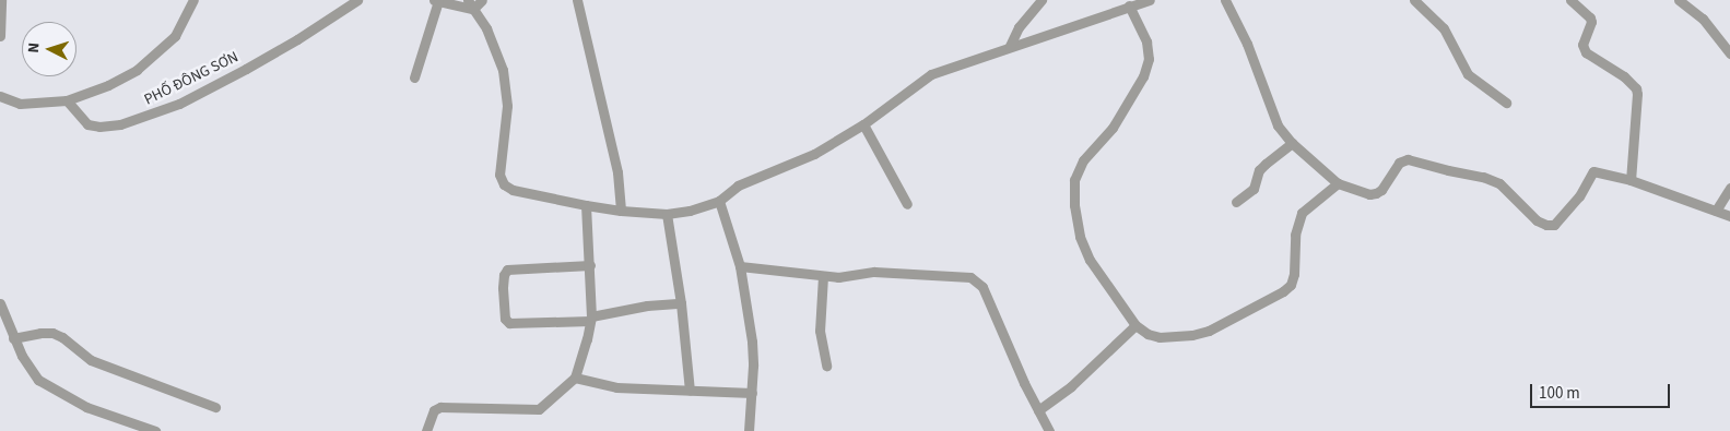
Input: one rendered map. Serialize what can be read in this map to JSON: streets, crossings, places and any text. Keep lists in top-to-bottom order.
{
  "streets": {
    "street": ["PHỐ ĐÔNG SƠN"]
  },
  "scale_bar": "100 m",
  "north": "left"
}
